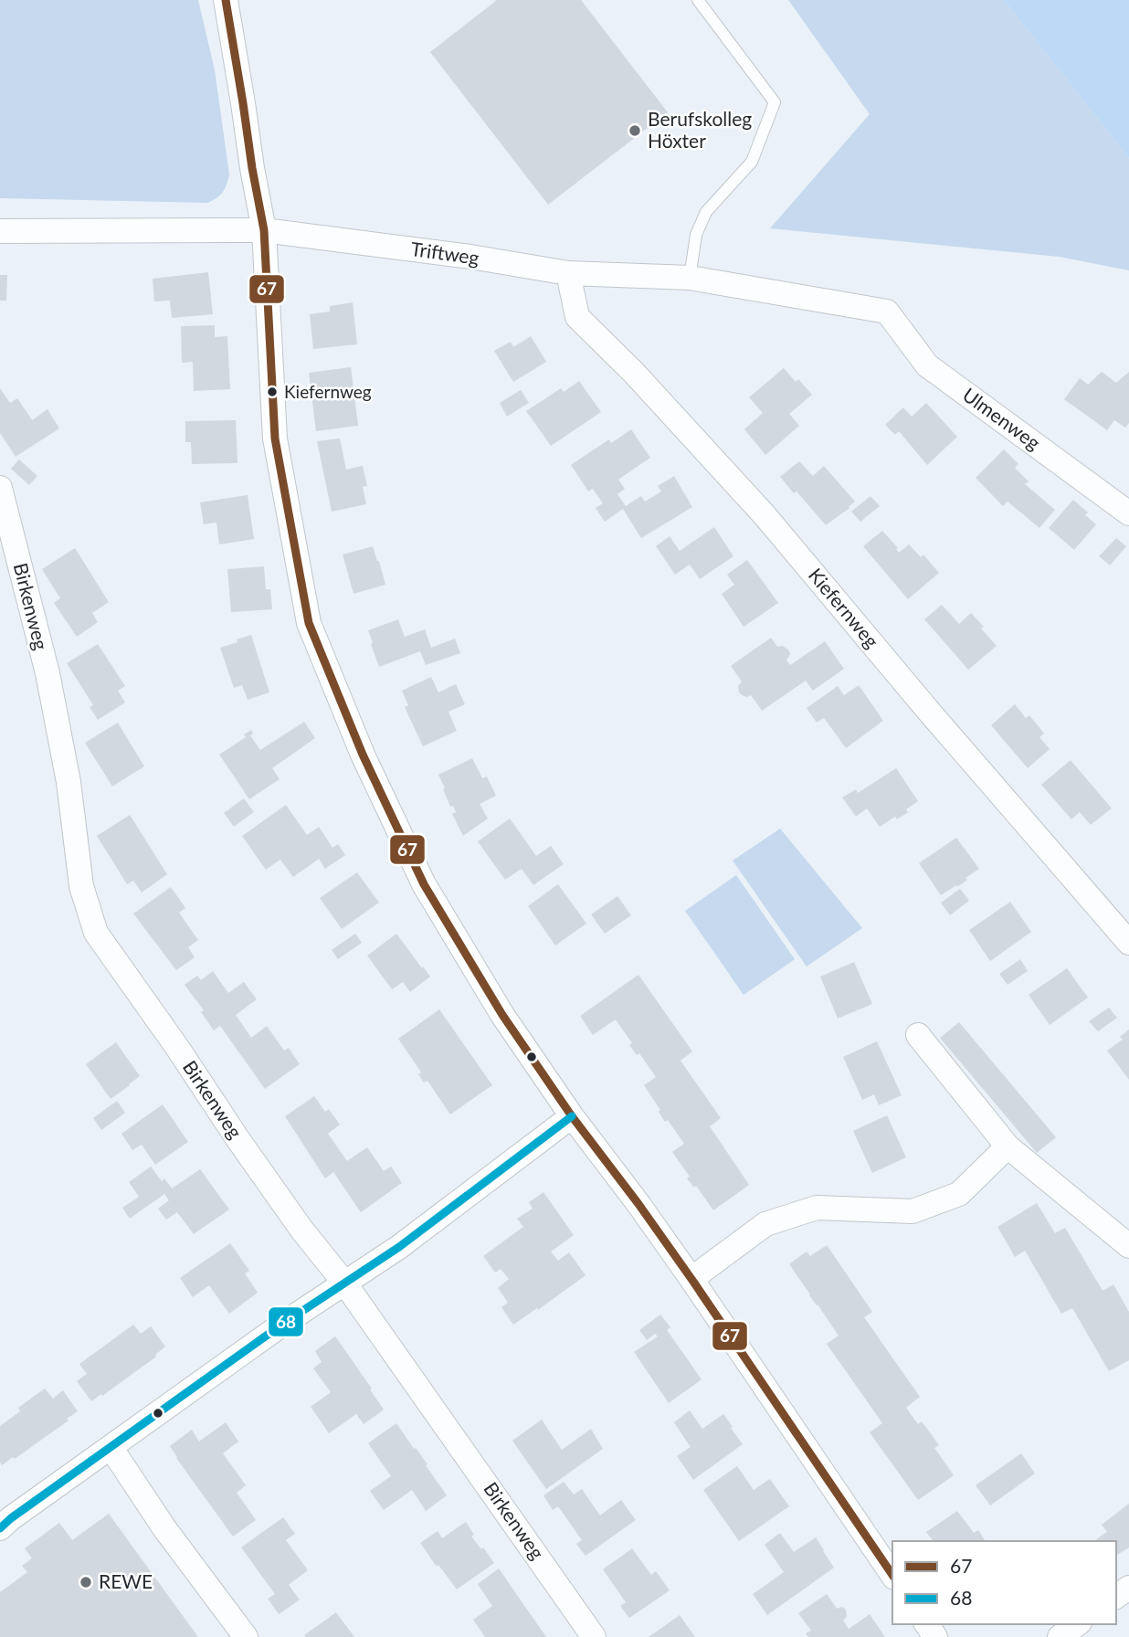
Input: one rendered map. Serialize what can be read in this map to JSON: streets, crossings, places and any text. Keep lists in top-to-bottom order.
{
  "streets": {
    "street": [
      "Triftweg",
      "Ulmenweg",
      "Birkenweg",
      "Kiefernweg"
    ]
  },
  "crossings": [
    ["Triftweg", "Ulmenweg"],
    ["Triftweg", "Kiefernweg"]
  ],
  "places": ["Berufskolleg Höxter", "Kiefernweg", "REWE"],
  "lines": ["transit line 67", "transit line 68"],
  "legend": ["67", "68"]
}
